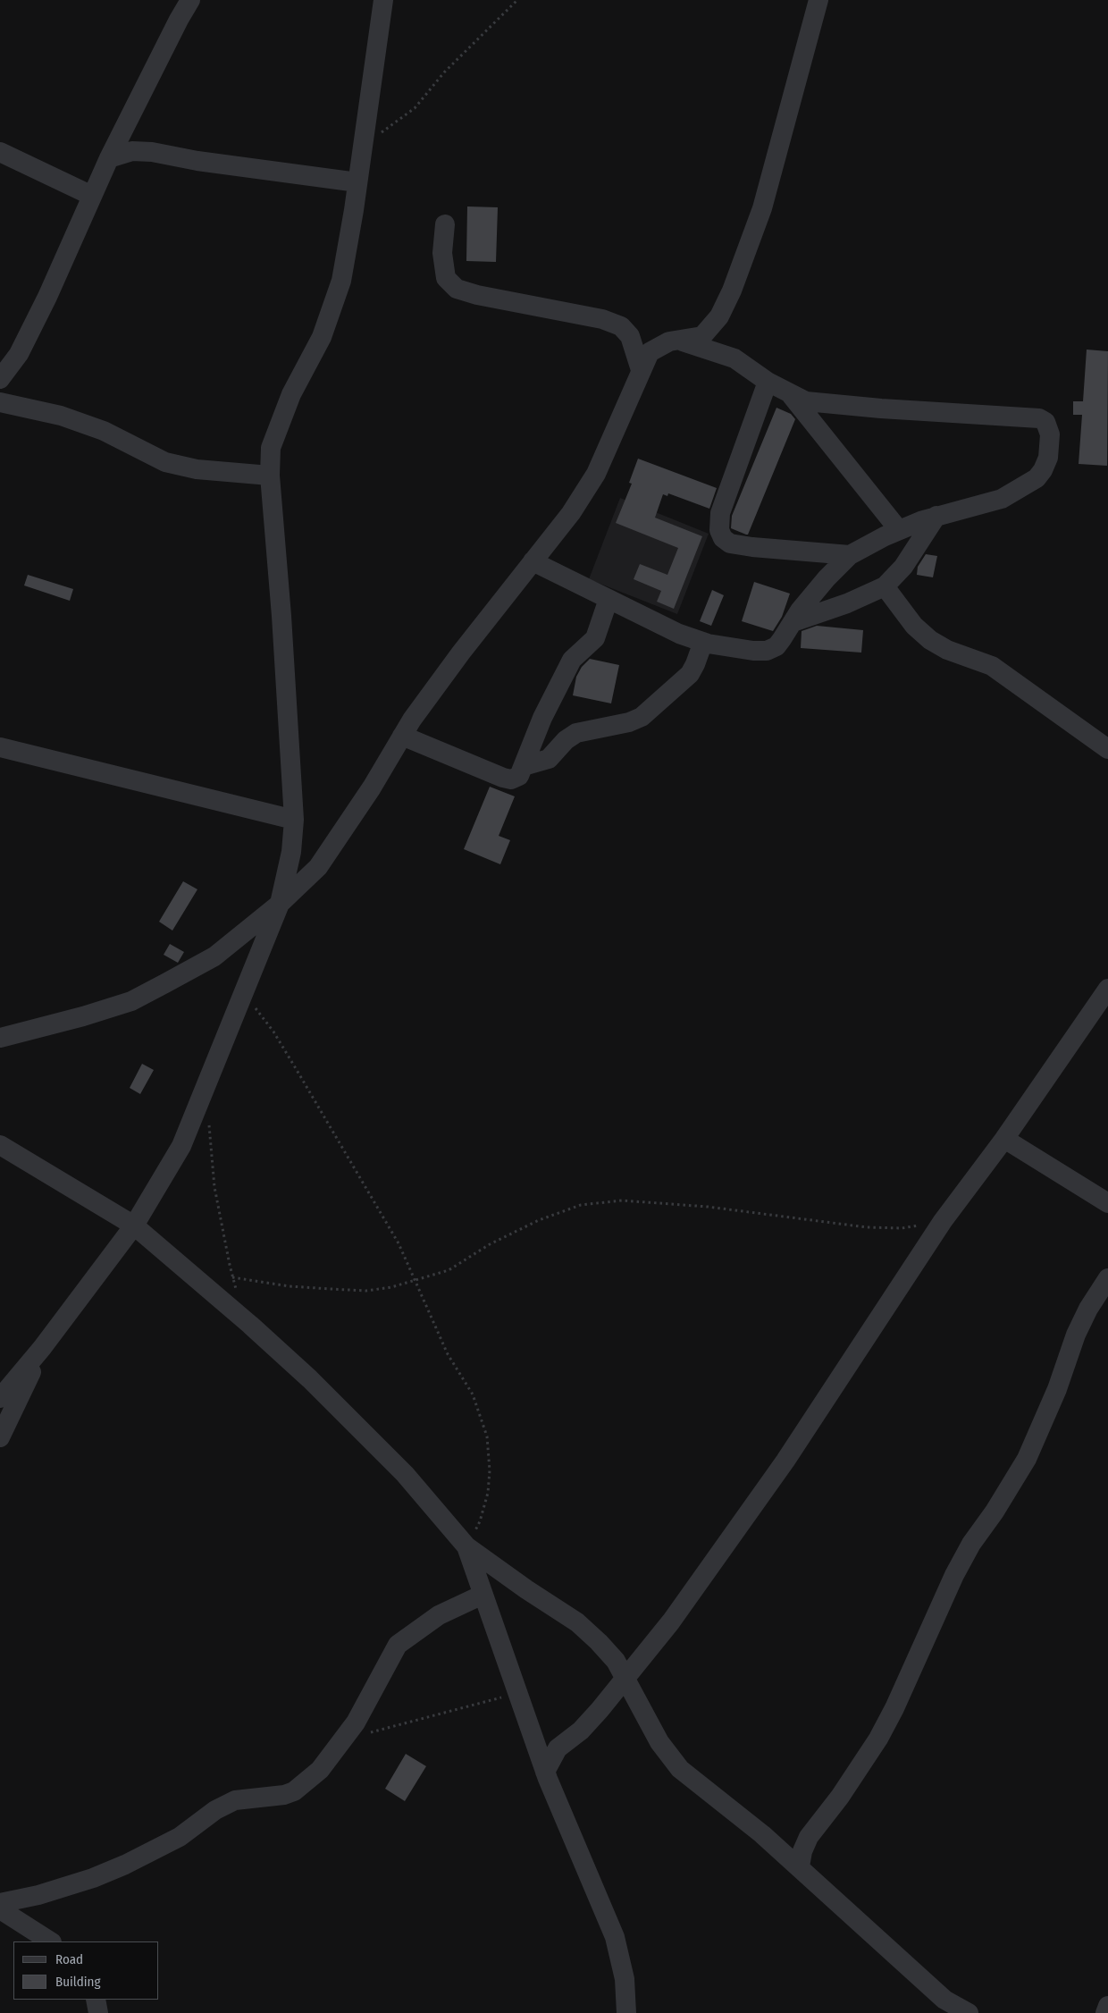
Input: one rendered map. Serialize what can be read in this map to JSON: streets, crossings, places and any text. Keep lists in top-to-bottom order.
{
  "legend": ["Road", "Building"]
}
